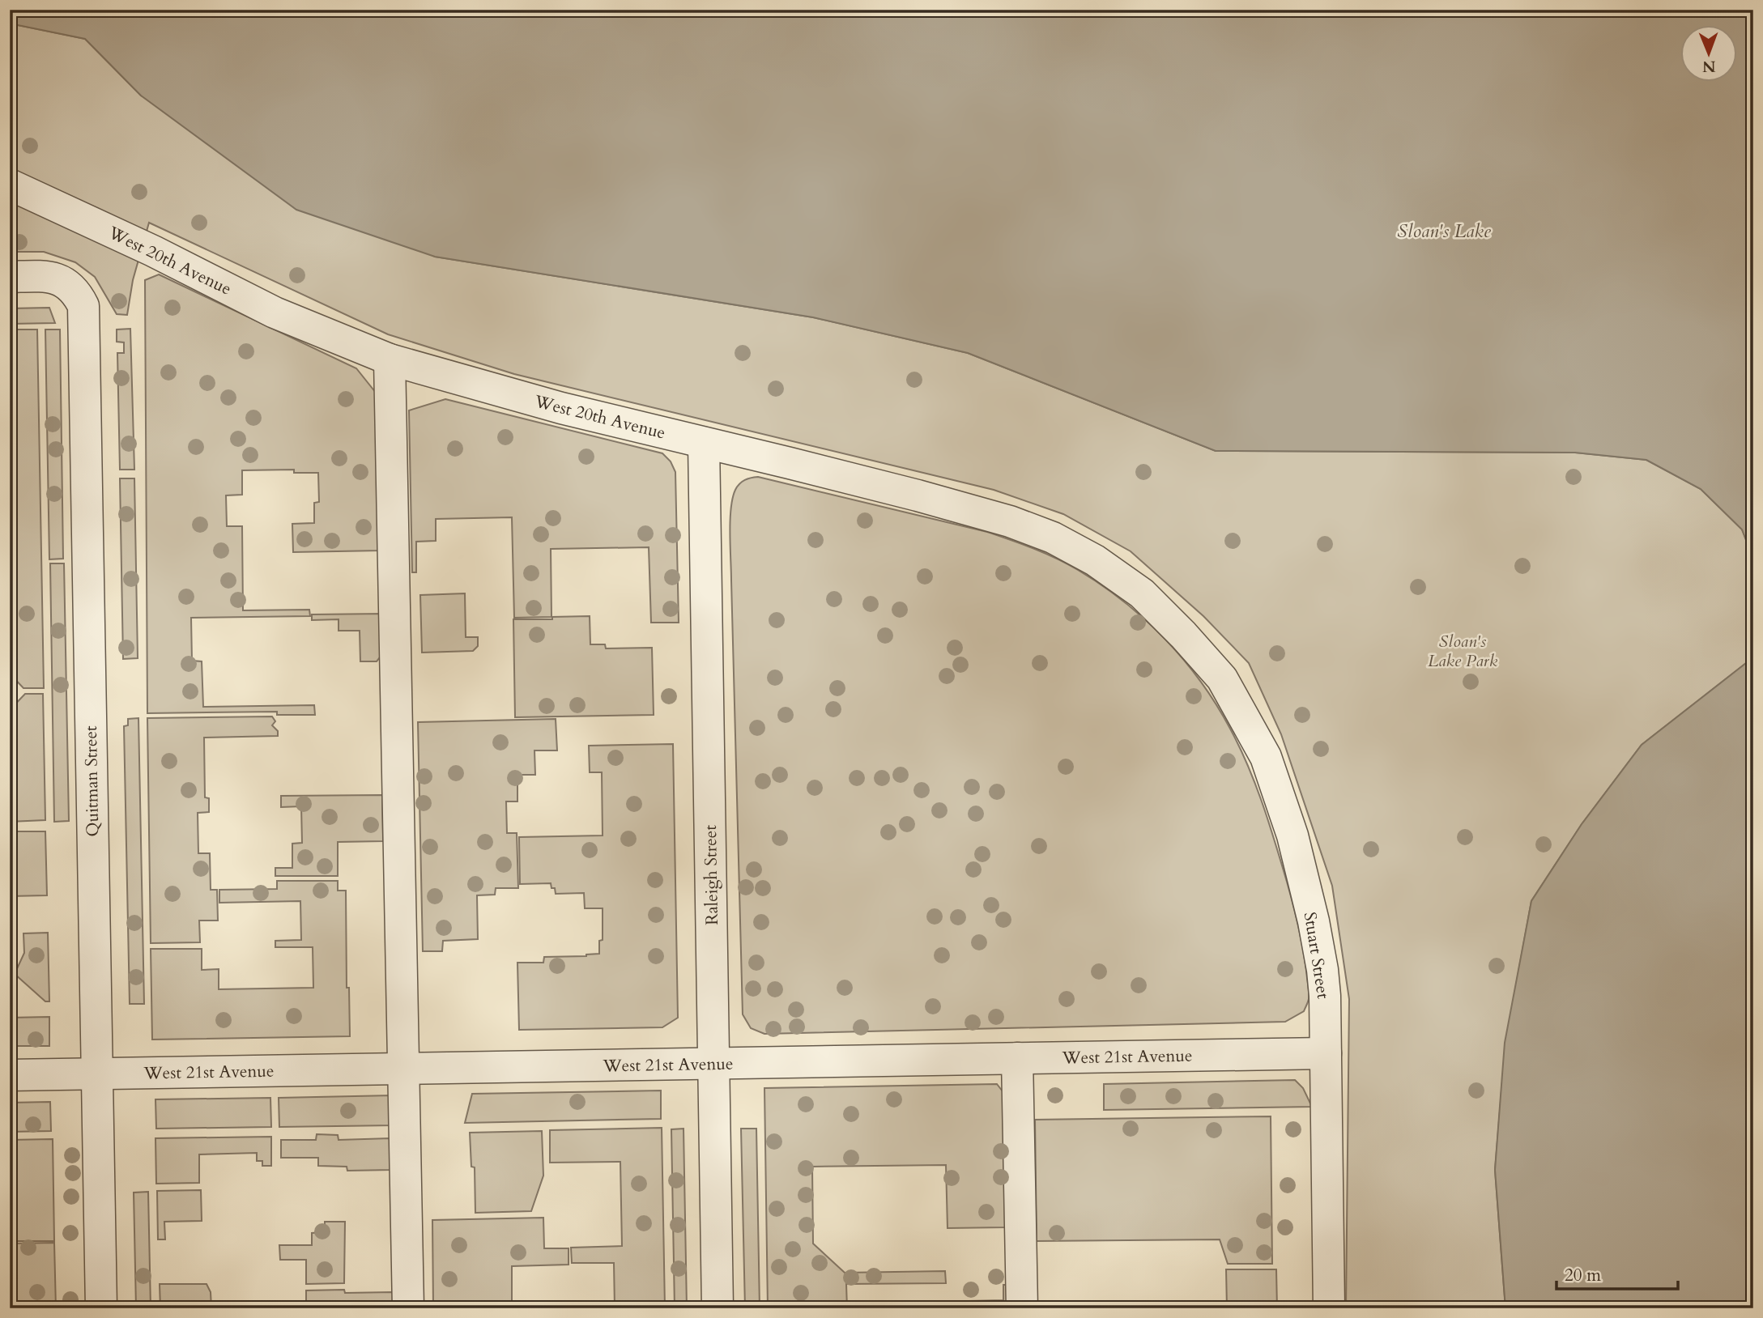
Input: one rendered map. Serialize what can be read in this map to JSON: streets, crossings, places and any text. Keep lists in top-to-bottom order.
{
  "streets": {
    "street": [
      "West 20th Avenue",
      "Quitman Street",
      "Raleigh Street",
      "Stuart Street",
      "West 21st Avenue"
    ]
  },
  "crossings": [
    ["West 20th Avenue", "Raleigh Street"],
    ["West 20th Avenue", "Stuart Street"],
    ["Quitman Street", "West 21st Avenue"],
    ["Raleigh Street", "West 21st Avenue"],
    ["Stuart Street", "West 21st Avenue"]
  ],
  "water": ["Sloan's Lake"],
  "parks": ["Sloan's Lake Park"],
  "scale_bar": "20 m",
  "north": "bottom"
}
